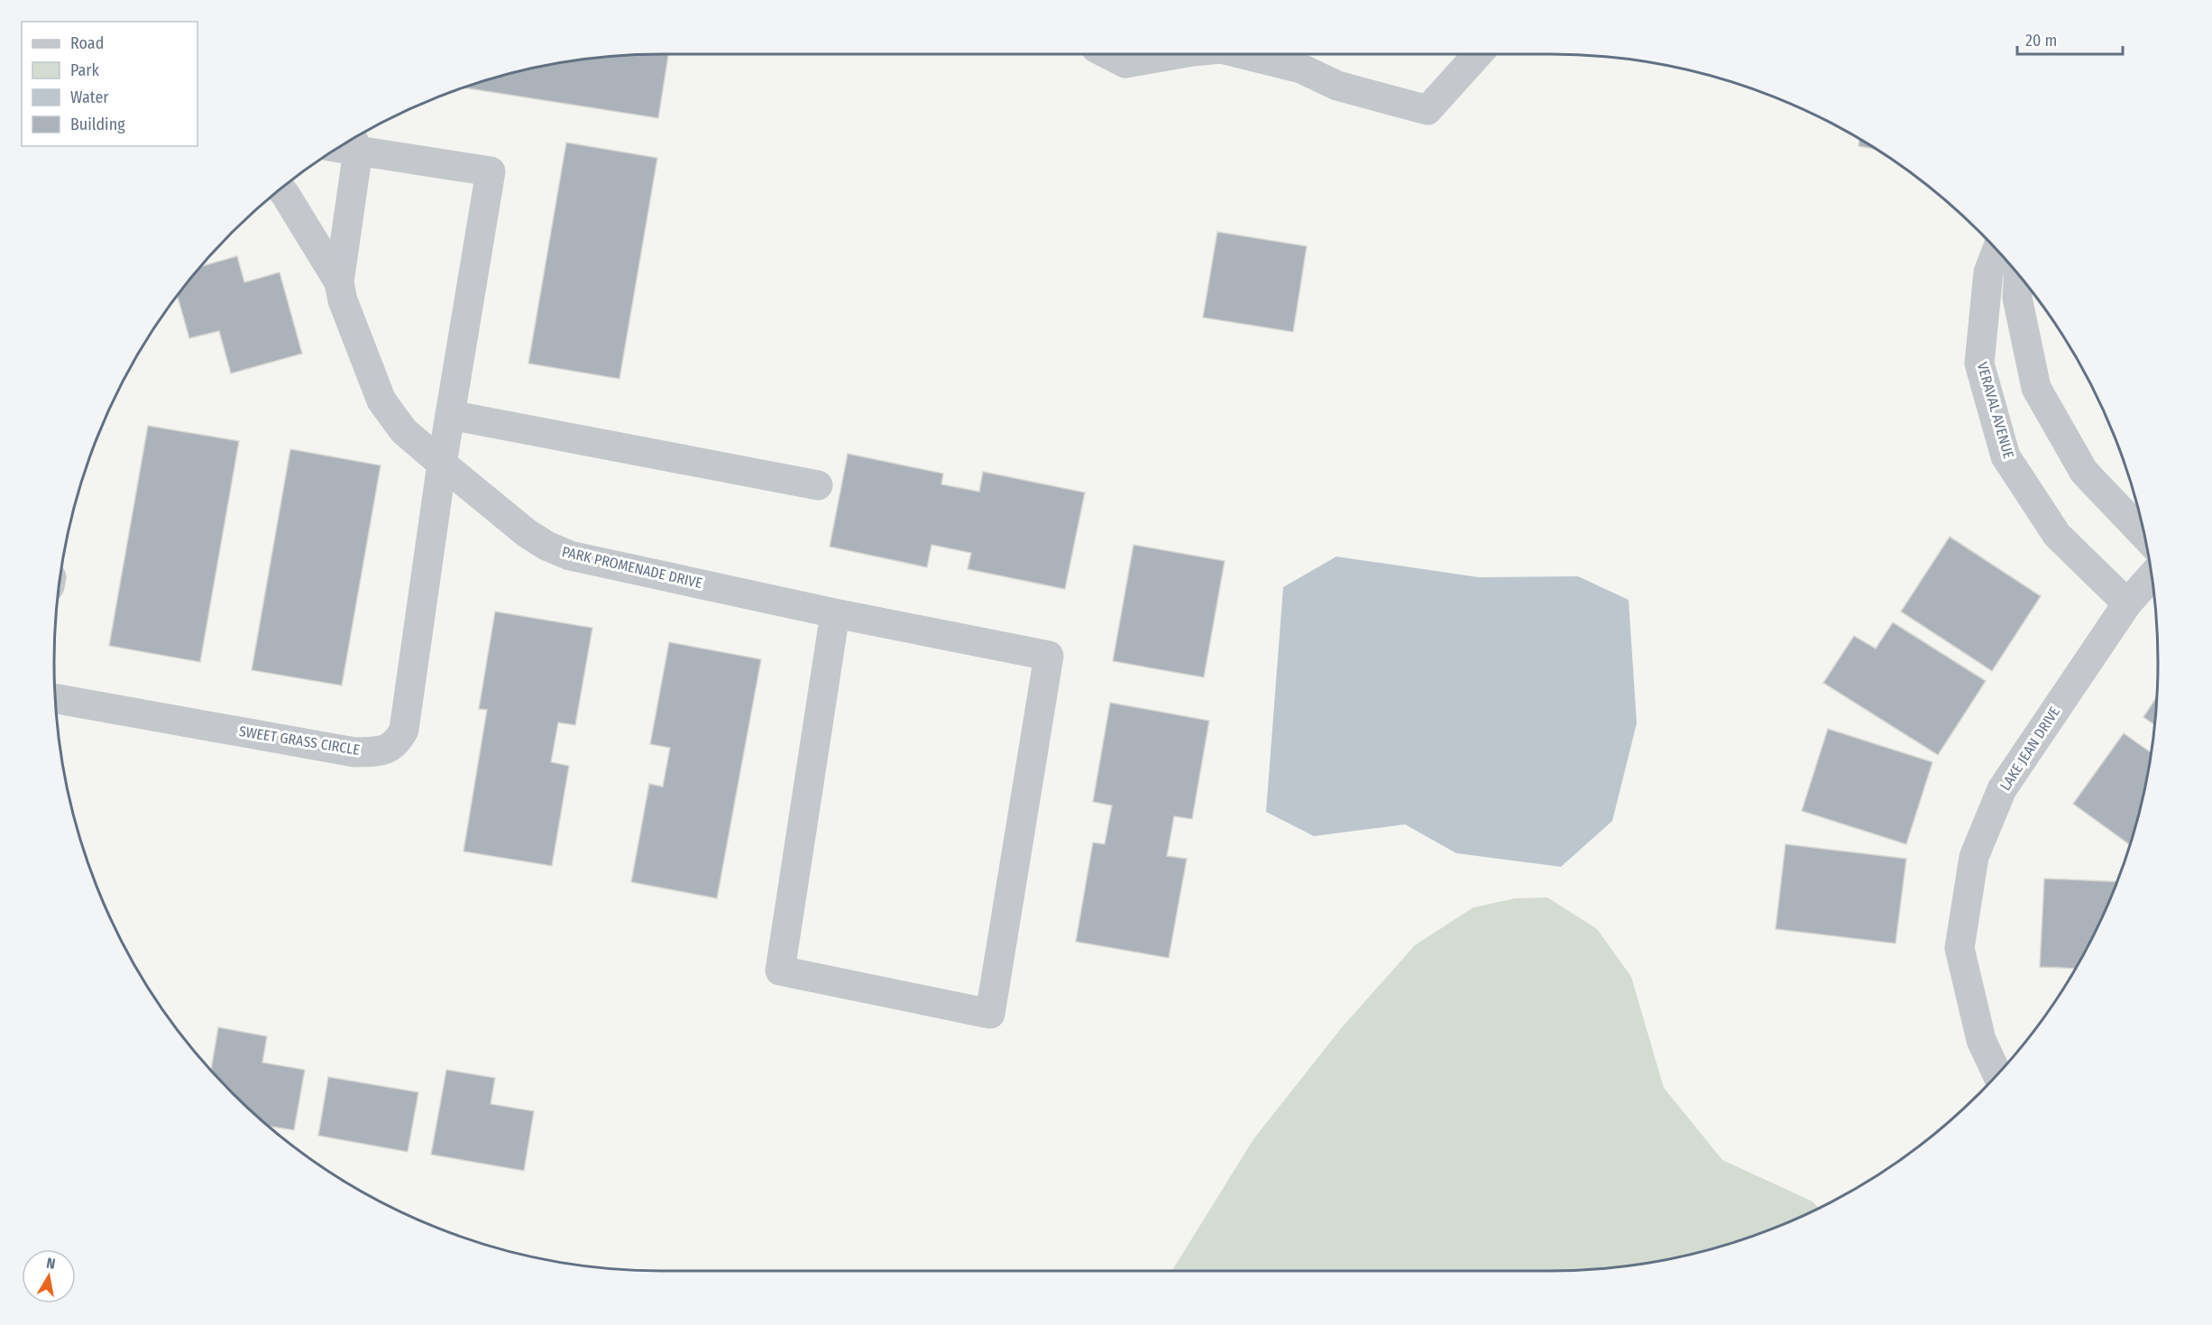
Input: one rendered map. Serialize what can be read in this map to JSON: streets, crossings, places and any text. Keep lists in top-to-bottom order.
{
  "streets": {
    "street": [
      "VERAVAL AVENUE",
      "PARK PROMENADE DRIVE",
      "SWEET GRASS CIRCLE",
      "LAKE JEAN DRIVE"
    ]
  },
  "crossings": [
    ["VERAVAL AVENUE", "LAKE JEAN DRIVE"],
    ["PARK PROMENADE DRIVE", "SWEET GRASS CIRCLE"]
  ],
  "legend": [
    "Road",
    "Park",
    "Water",
    "Building"
  ],
  "scale_bar": "20 m",
  "north": "top"
}
